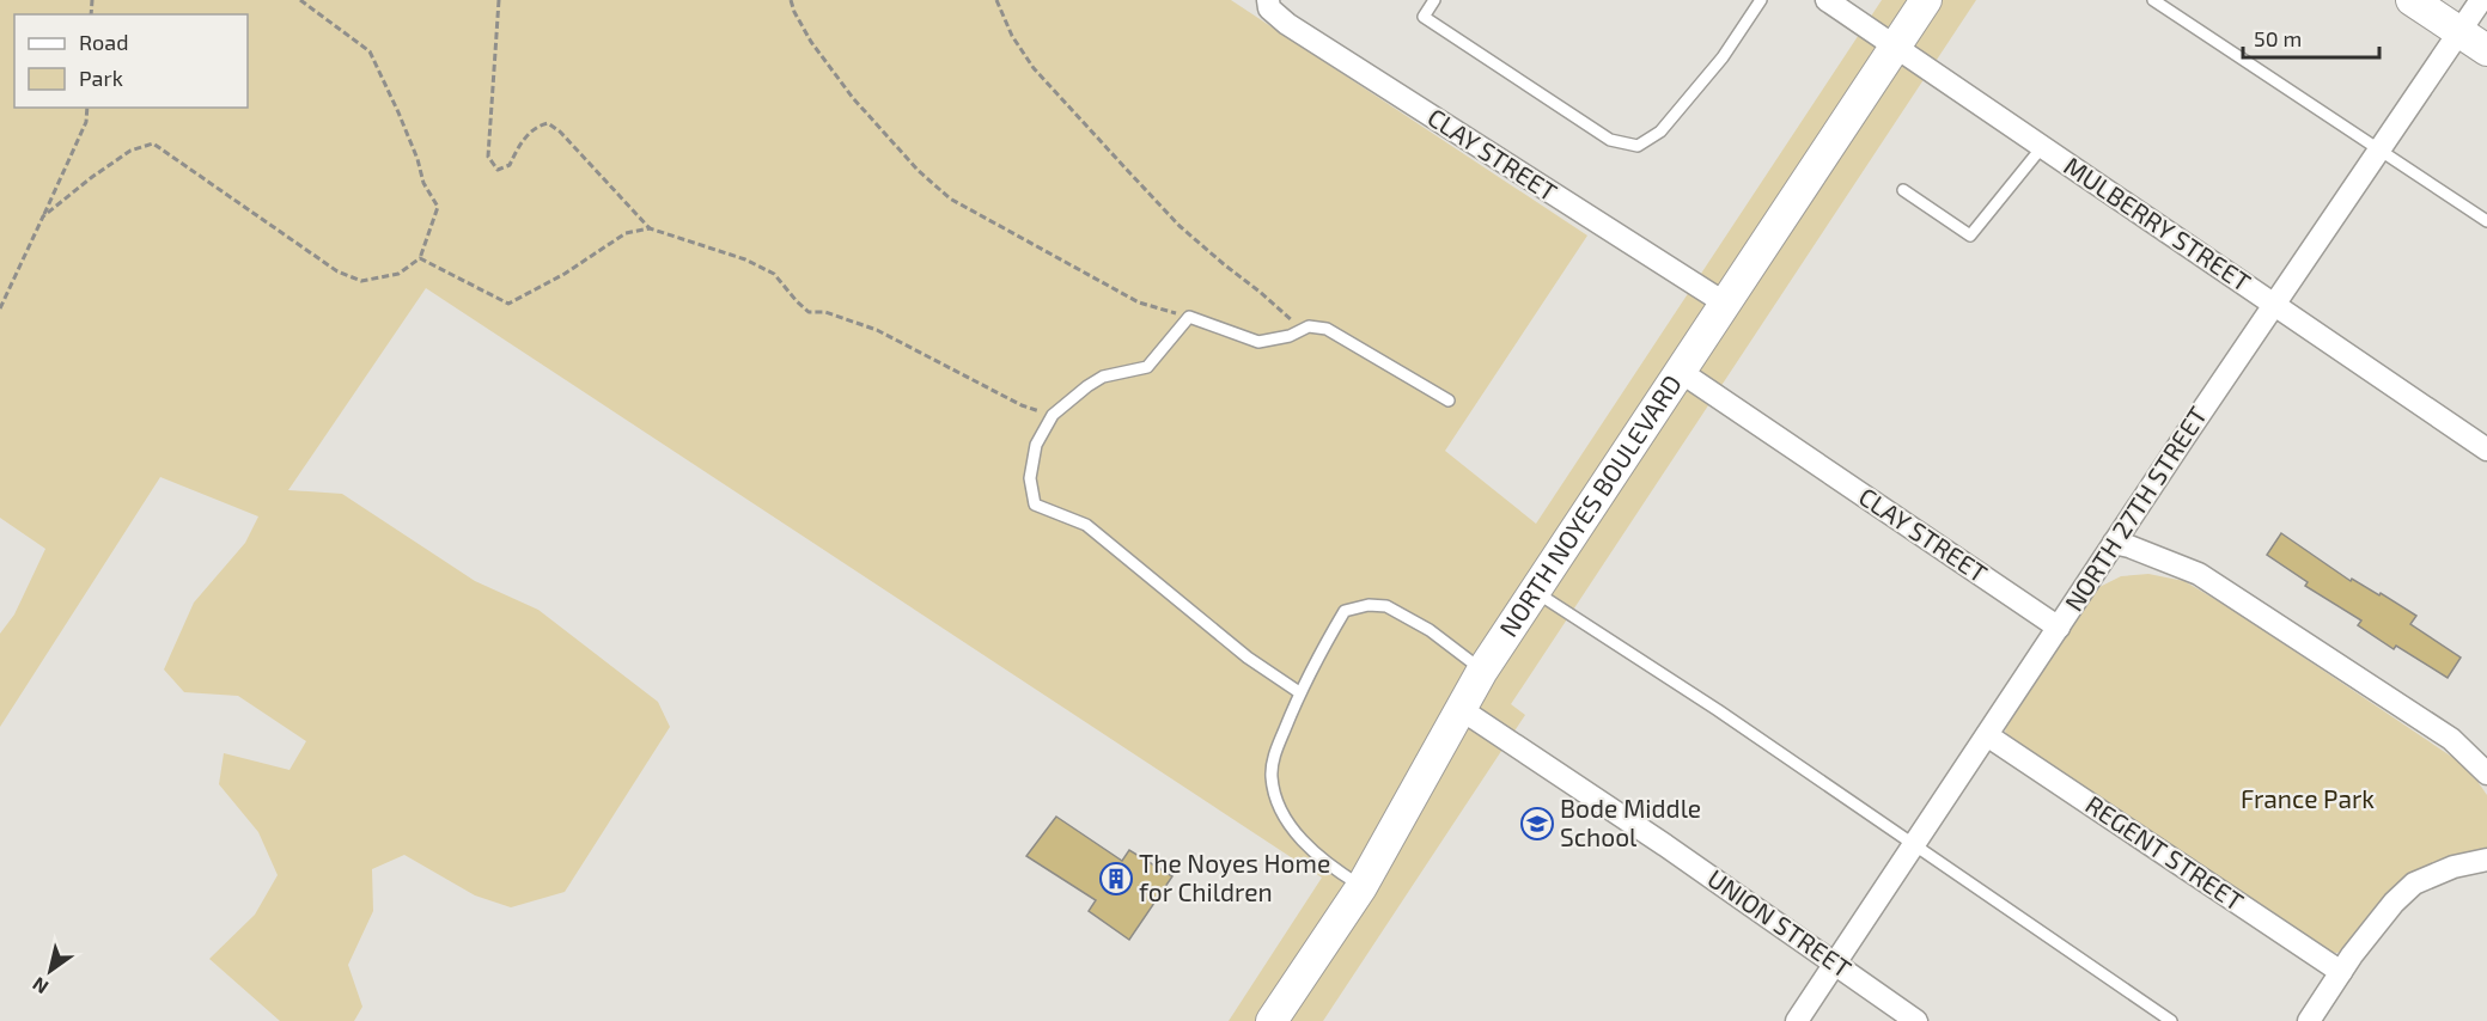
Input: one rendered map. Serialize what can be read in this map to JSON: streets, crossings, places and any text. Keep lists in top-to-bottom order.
{
  "streets": {
    "street": [
      "CLAY STREET",
      "MULBERRY STREET",
      "NORTH NOYES BOULEVARD",
      "NORTH 27TH STREET",
      "REGENT STREET",
      "UNION STREET"
    ]
  },
  "crossings": [
    ["CLAY STREET", "NORTH NOYES BOULEVARD"],
    ["CLAY STREET", "NORTH 27TH STREET"],
    ["MULBERRY STREET", "NORTH NOYES BOULEVARD"],
    ["MULBERRY STREET", "NORTH 27TH STREET"],
    ["NORTH NOYES BOULEVARD", "UNION STREET"],
    ["NORTH 27TH STREET", "REGENT STREET"],
    ["NORTH 27TH STREET", "UNION STREET"]
  ],
  "parks": ["France Park"],
  "places": {
    "school or university": ["Bode Middle School"],
    "building": ["The Noyes Home for Children"]
  },
  "legend": ["Road", "Park"],
  "scale_bar": "50 m",
  "north": "bottom left"
}
